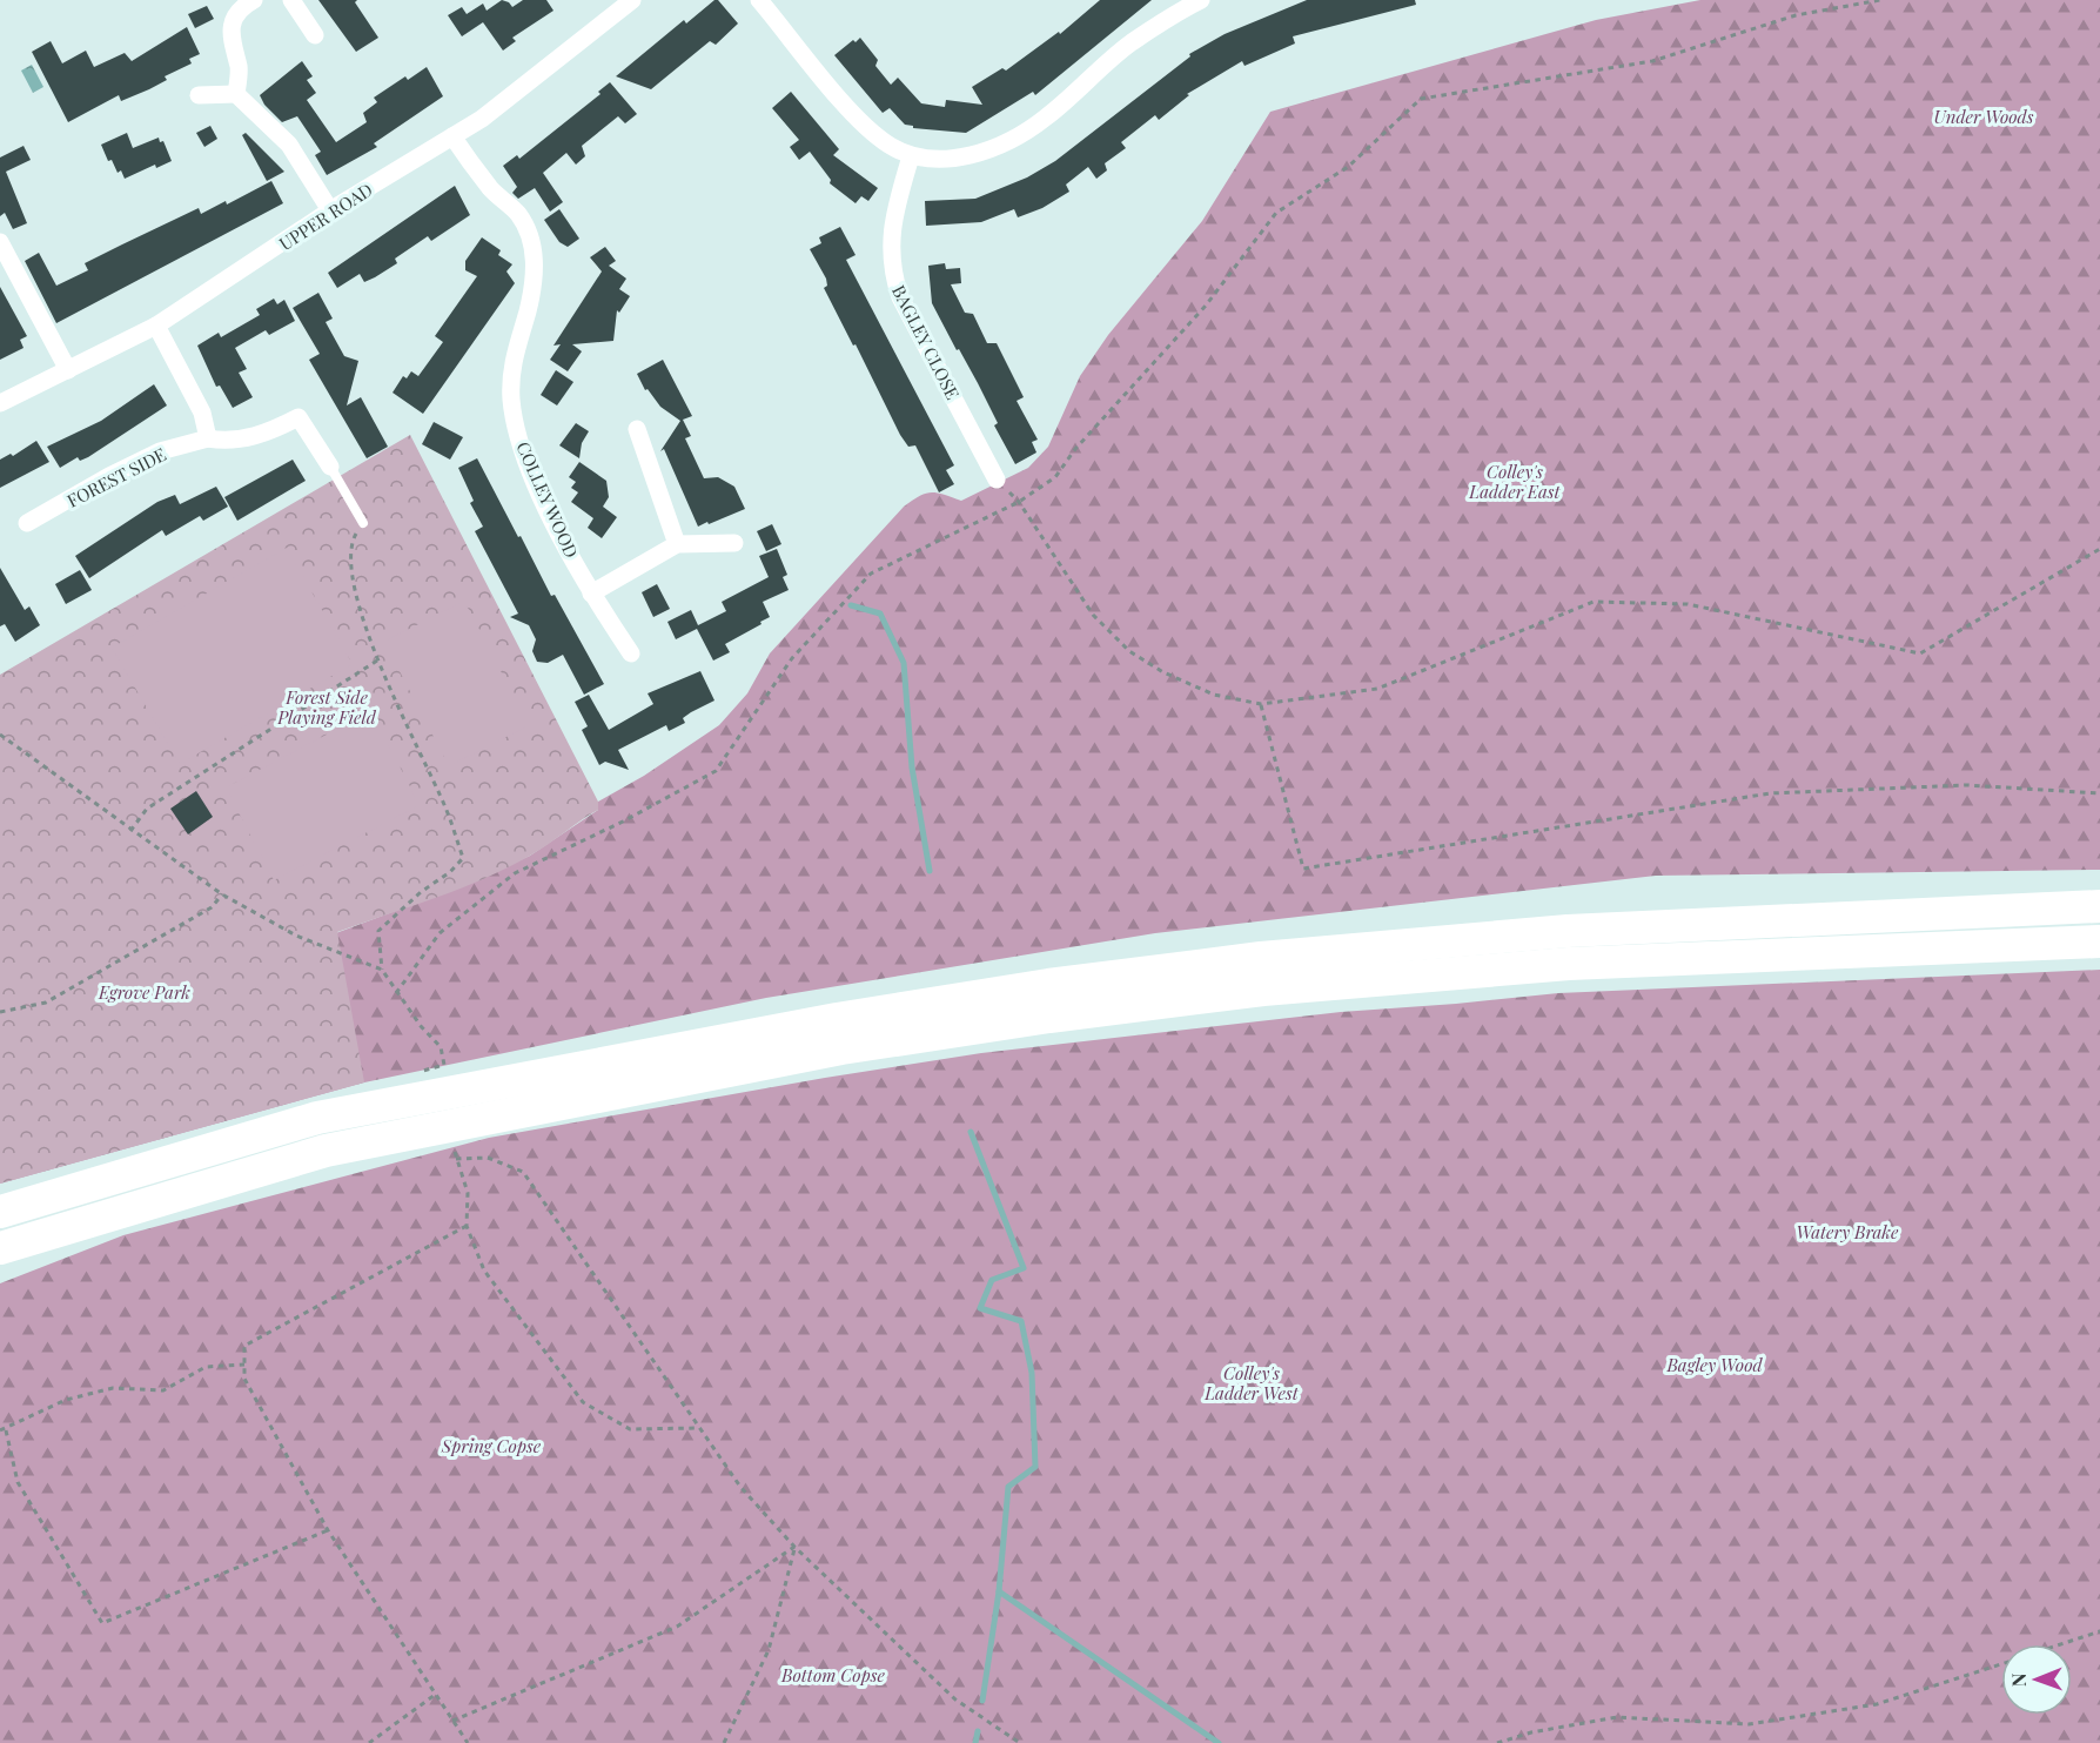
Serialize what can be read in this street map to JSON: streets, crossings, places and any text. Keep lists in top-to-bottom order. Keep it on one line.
{"streets":{"street":["UPPER ROAD","BAGLEY CLOSE","FOREST SIDE","COLLEY WOOD"]},"crossings":[["UPPER ROAD","COLLEY WOOD"]],"parks":["Under Woods","Colley's Ladder East","Forest Side Playing Field","Egrove Park","Watery Brake","Bagley Wood","Colley's Ladder West","Spring Copse","Bottom Copse"],"north":"left"}
